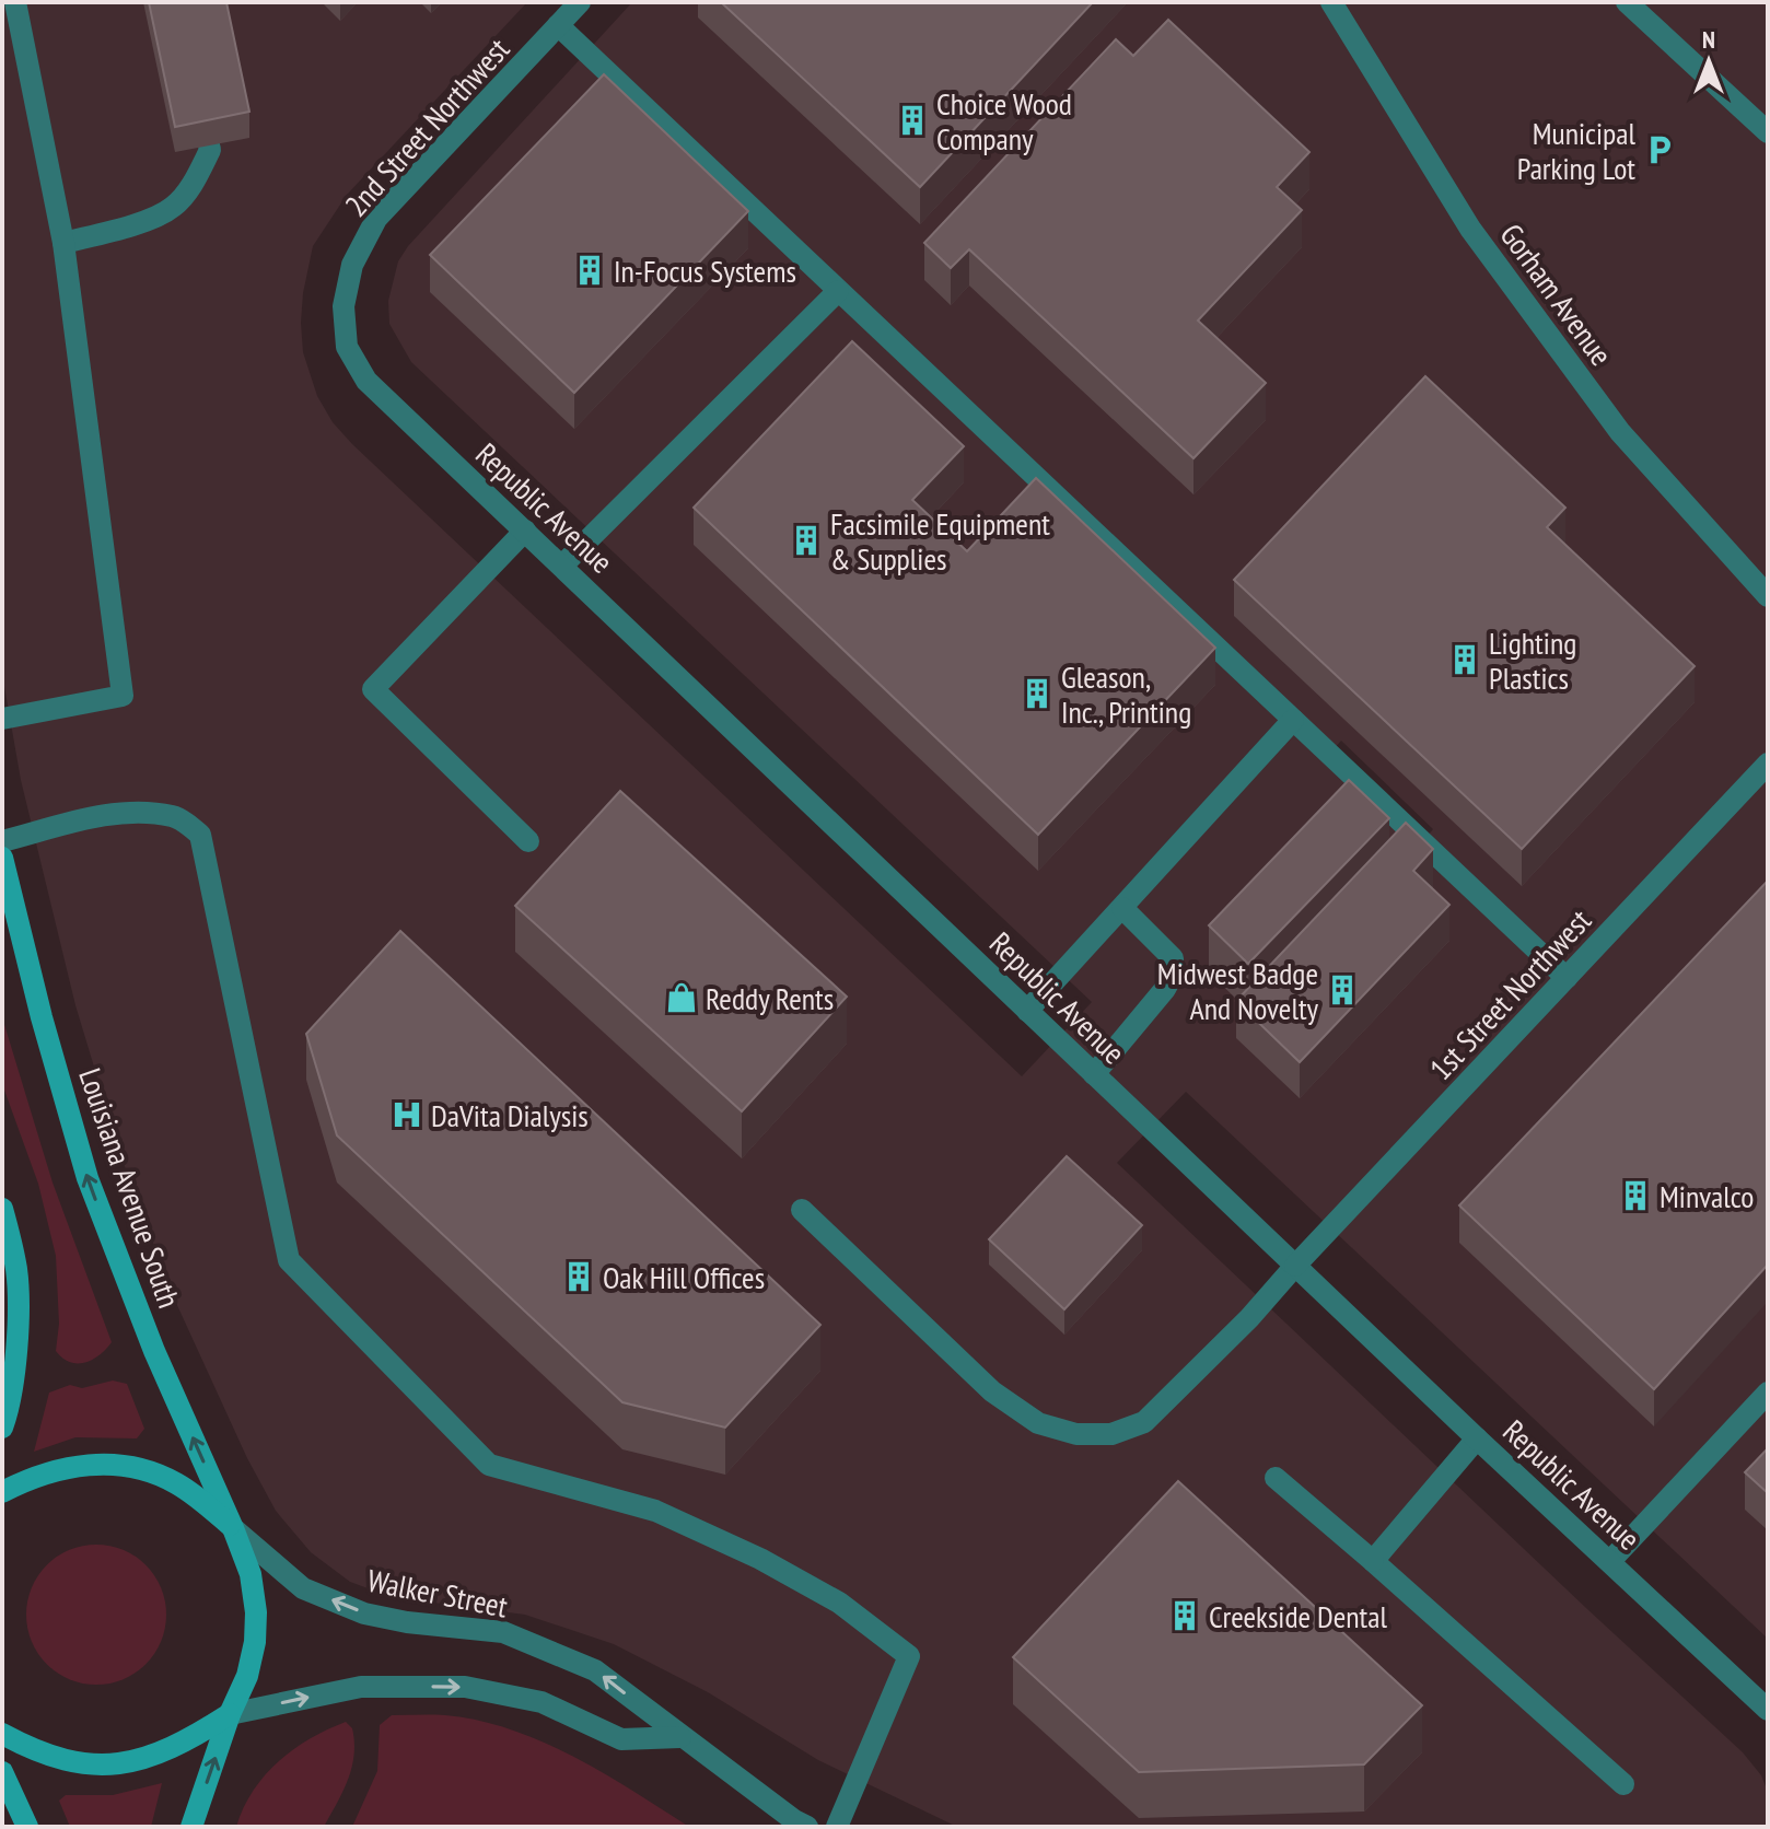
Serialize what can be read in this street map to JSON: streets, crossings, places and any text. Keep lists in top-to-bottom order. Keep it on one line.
{"streets":{"main road":["Louisiana Avenue South"],"street":["2nd Street Northwest","Gorham Avenue","Republic Avenue","1st Street Northwest","Walker Street"]},"crossings":[["2nd Street Northwest","Republic Avenue"],["Republic Avenue","1st Street Northwest"],["Louisiana Avenue South","Walker Street"]],"places":{"building":["Choice Wood Company","In-Focus Systems","Facsimile Equipment & Supplies","Lighting Plastics","Gleason, Inc., Printing","Midwest Badge And Novelty","Minvalco","Oak Hill Offices","Creekside Dental"],"parking":["Municipal Parking Lot"],"shop":["Reddy Rents"],"hospital":["DaVita Dialysis"]},"north":"top"}
